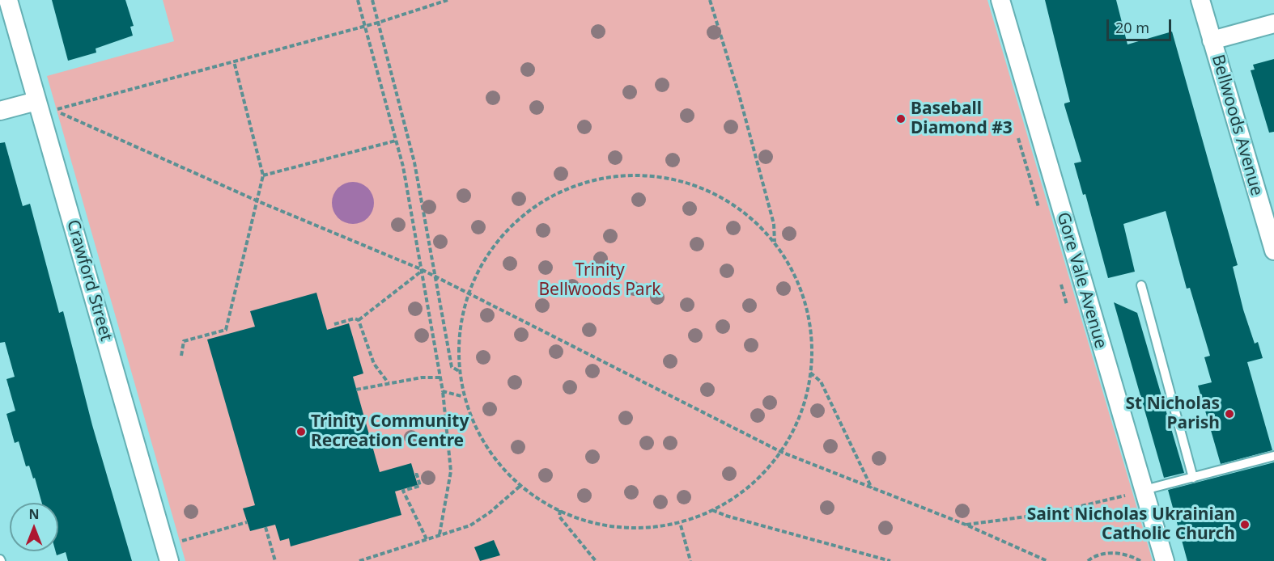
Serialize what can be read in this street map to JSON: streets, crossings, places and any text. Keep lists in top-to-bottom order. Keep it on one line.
{"streets":{"street":["Bellwoods Avenue","Crawford Street","Gore Vale Avenue"]},"parks":["Trinity Bellwoods Park"],"places":["Baseball Diamond #3","St Nicholas Parish","Trinity Community Recreation Centre","Saint Nicholas Ukrainian Catholic Church"],"scale_bar":"20 m","north":"top"}
